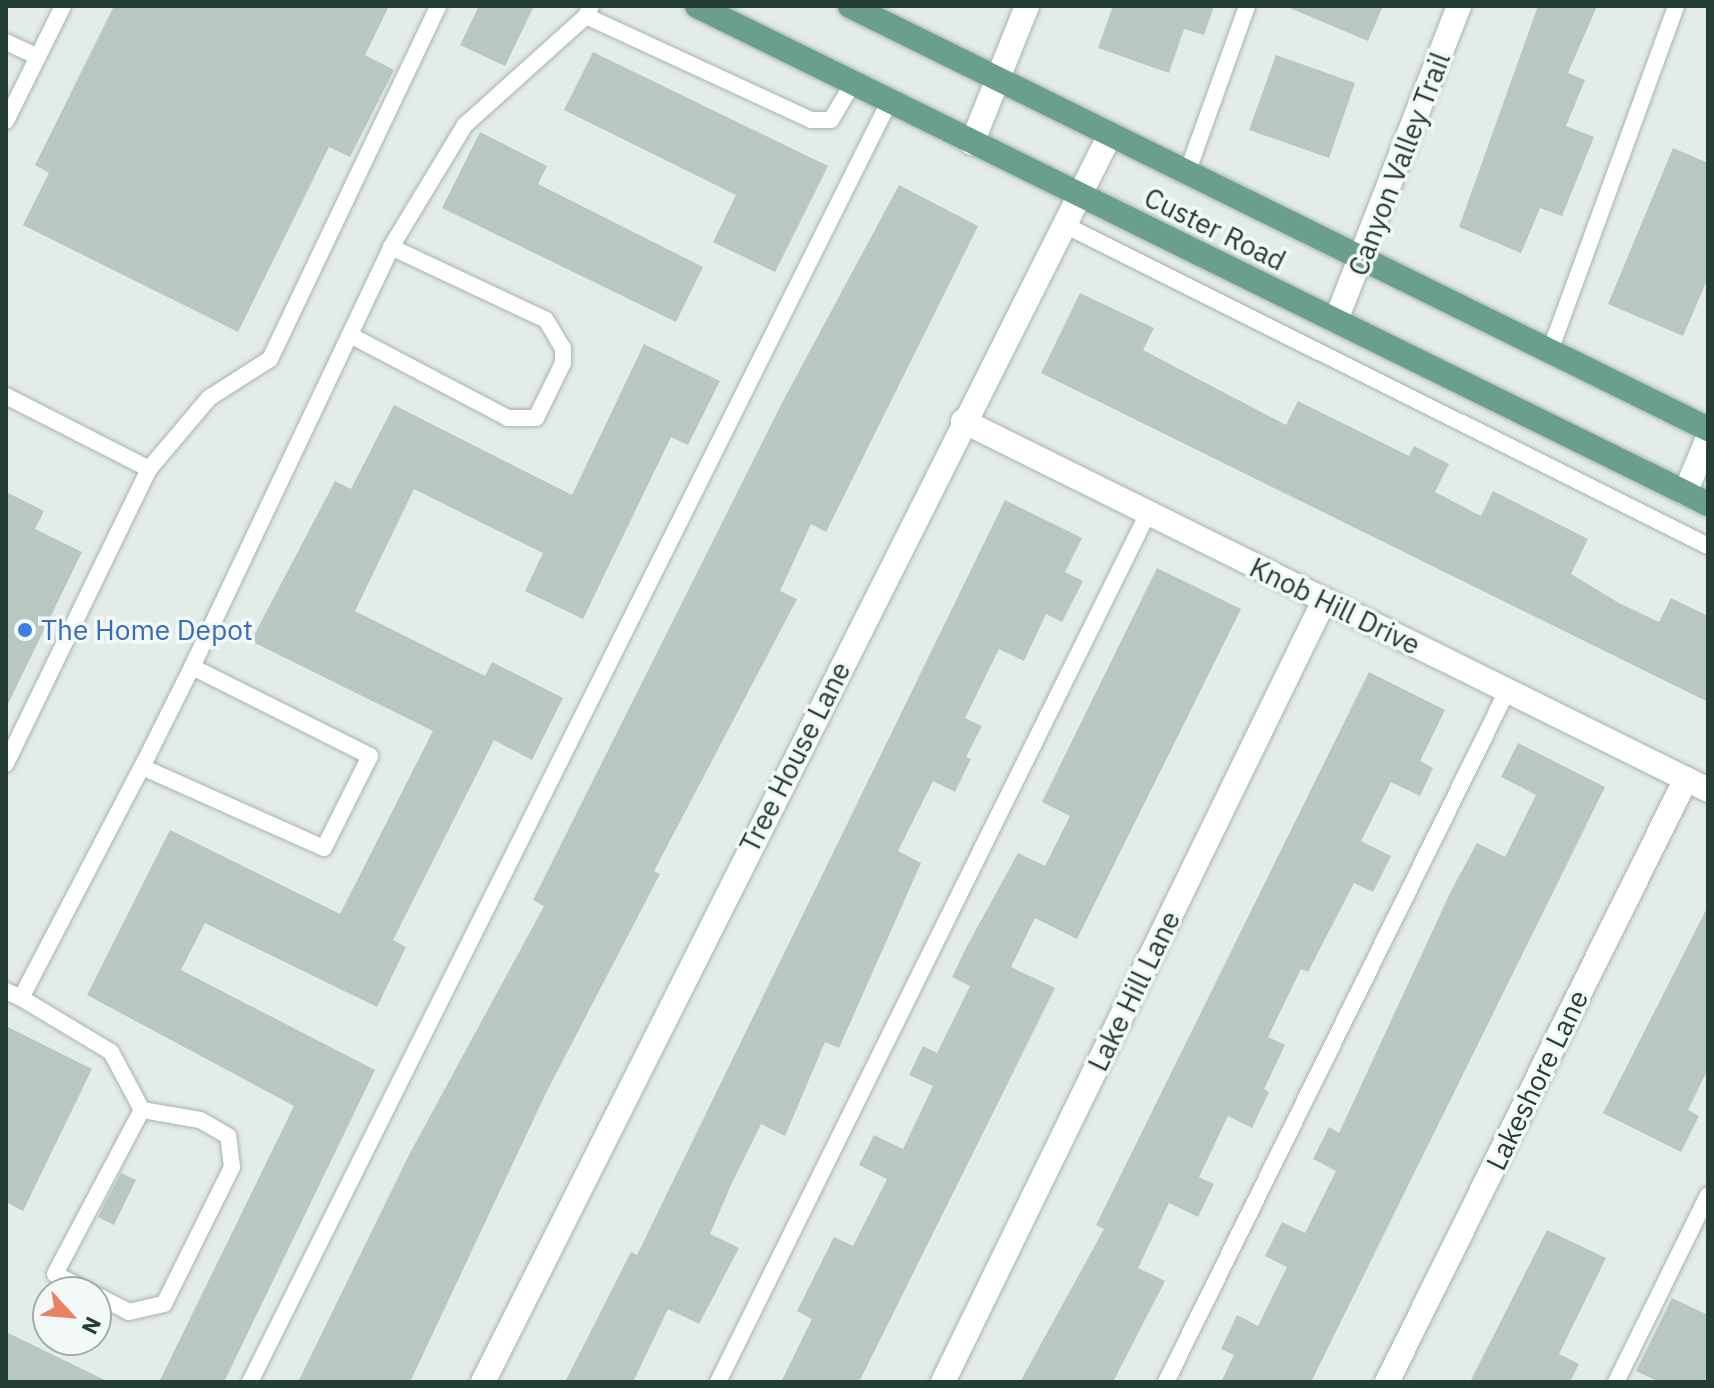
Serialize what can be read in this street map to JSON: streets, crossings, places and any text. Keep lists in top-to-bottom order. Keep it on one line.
{"streets":{"main road":["Custer Road"],"street":["Canyon Valley Trail","Knob Hill Drive","Tree House Lane","Lake Hill Lane","Lakeshore Lane"]},"crossings":[["Canyon Valley Trail","Custer Road"],["Custer Road","Tree House Lane"],["Knob Hill Drive","Tree House Lane"],["Knob Hill Drive","Lake Hill Lane"],["Knob Hill Drive","Lakeshore Lane"]],"places":["The Home Depot"],"north":"bottom right"}
